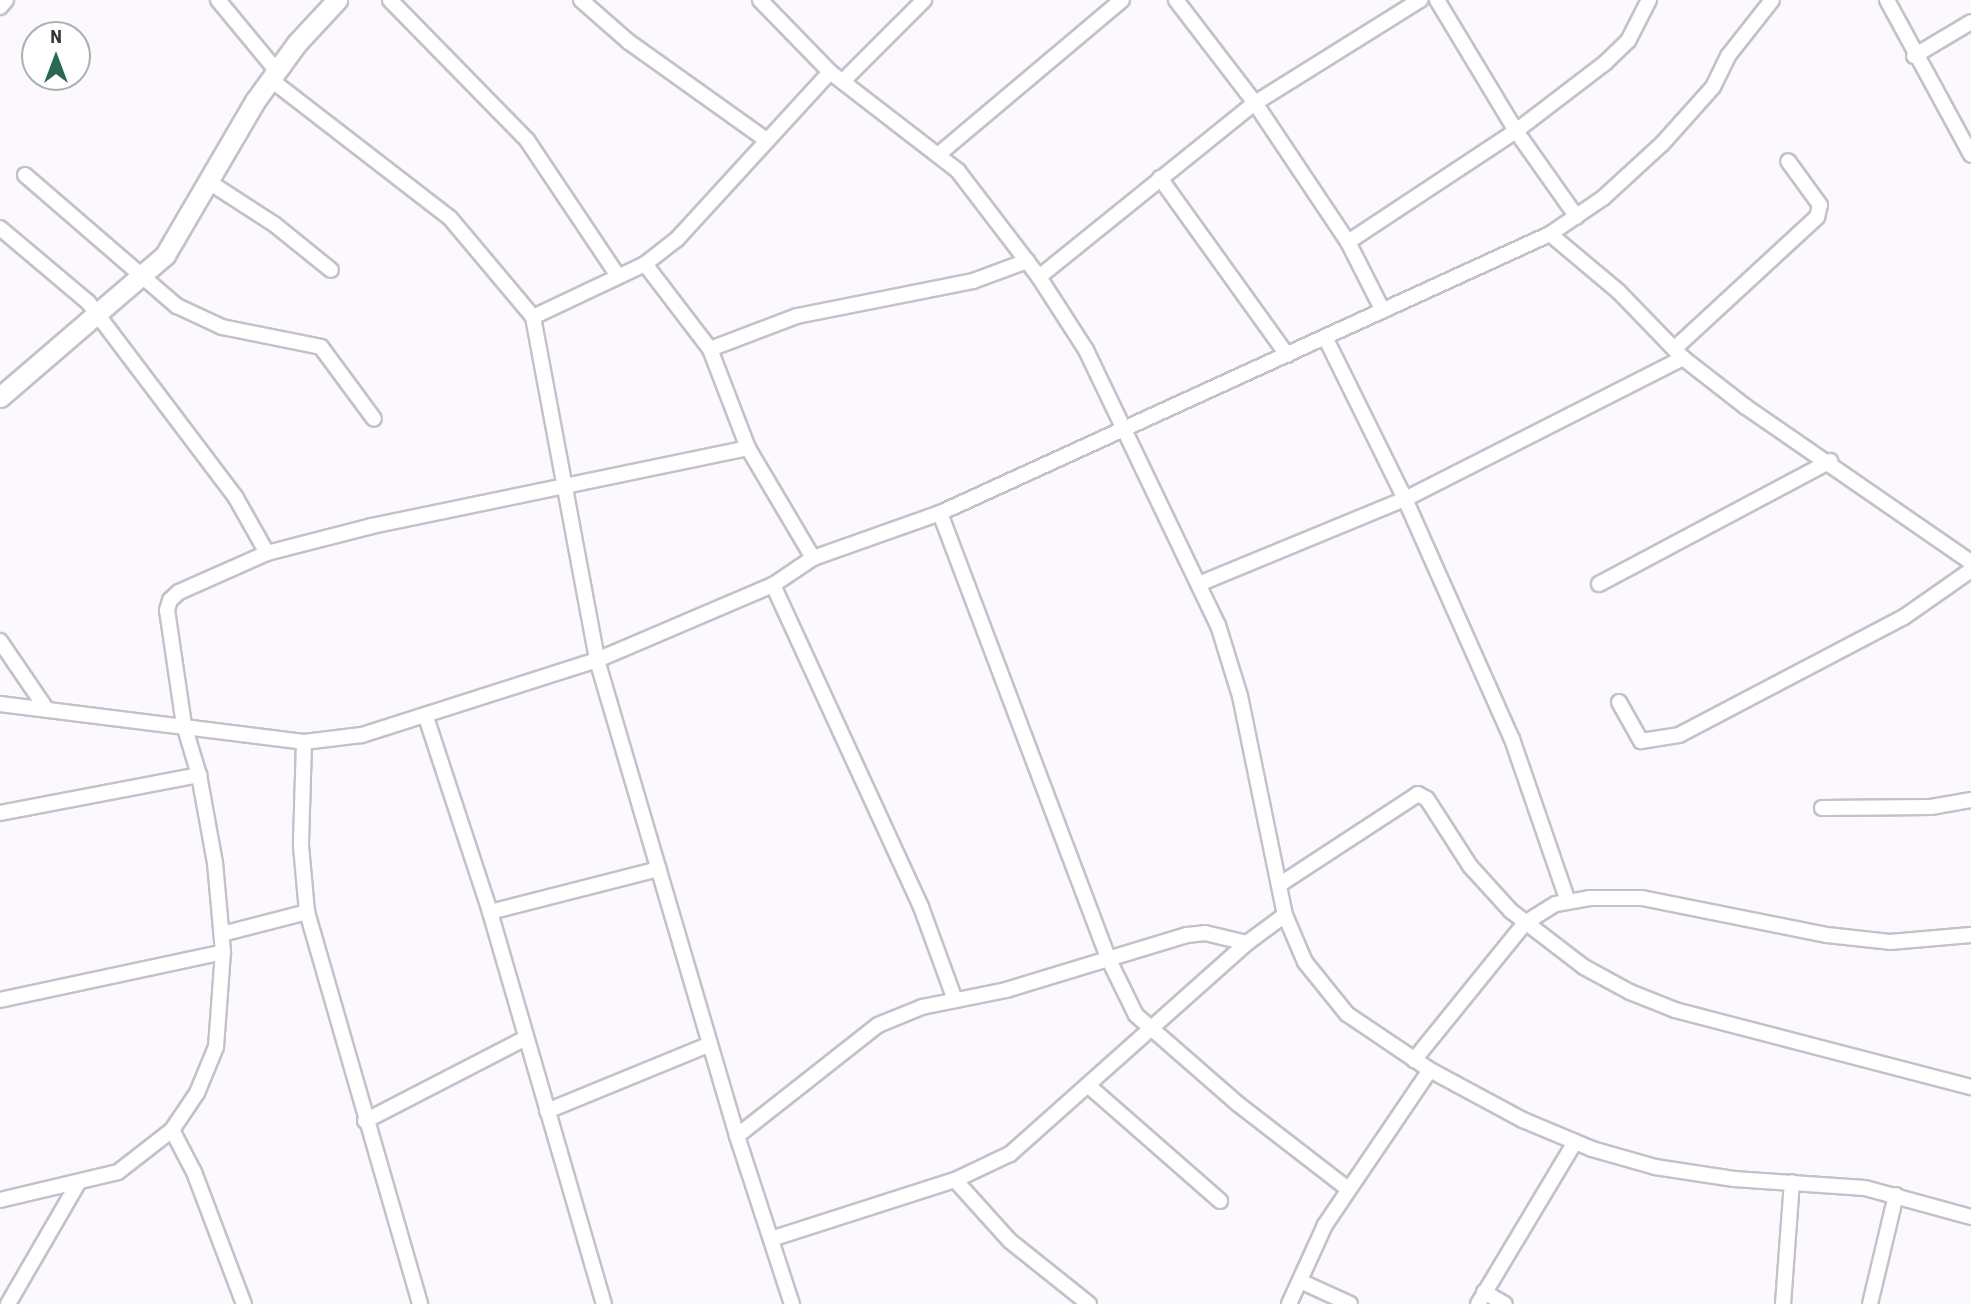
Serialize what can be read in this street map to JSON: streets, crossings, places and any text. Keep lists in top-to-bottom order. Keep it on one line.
{"north":"top"}
